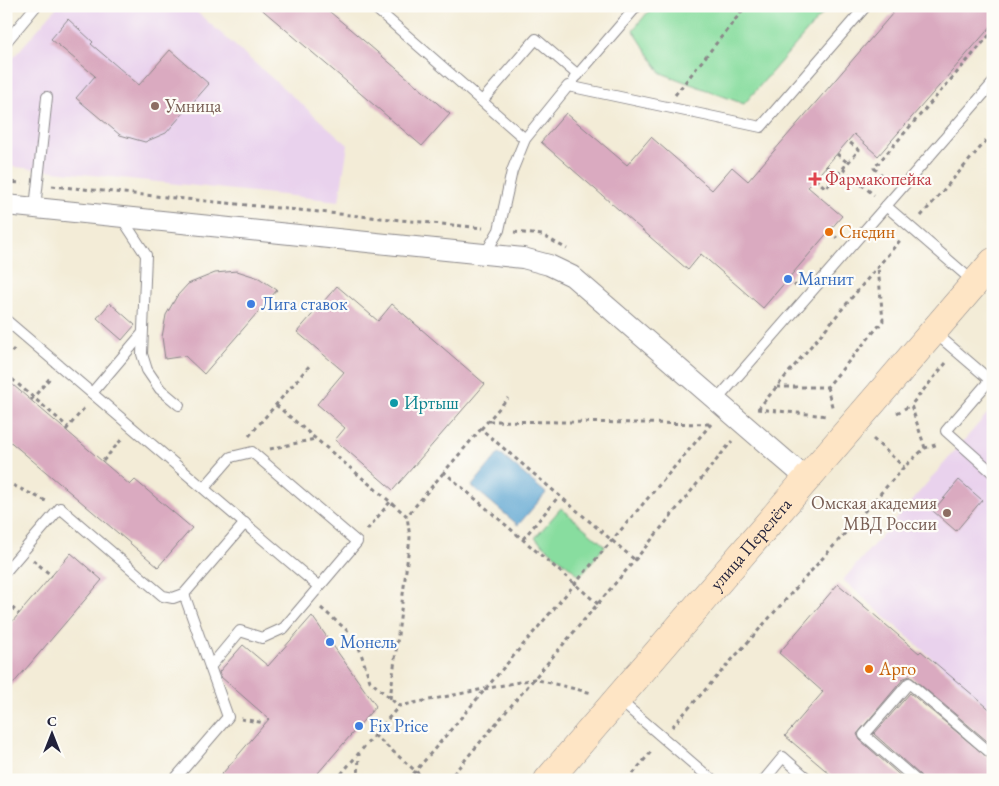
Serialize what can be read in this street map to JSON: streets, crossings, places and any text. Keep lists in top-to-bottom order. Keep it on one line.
{"streets":{"main road":["улица Перелёта"]},"places":{"other":["Умница","Снедин","Магнит","Лига ставок","Иртыш","Омская академия МВД России","Монель","Арго","Fix Price"],"health":["Фармакопейка"]},"north":"top"}
